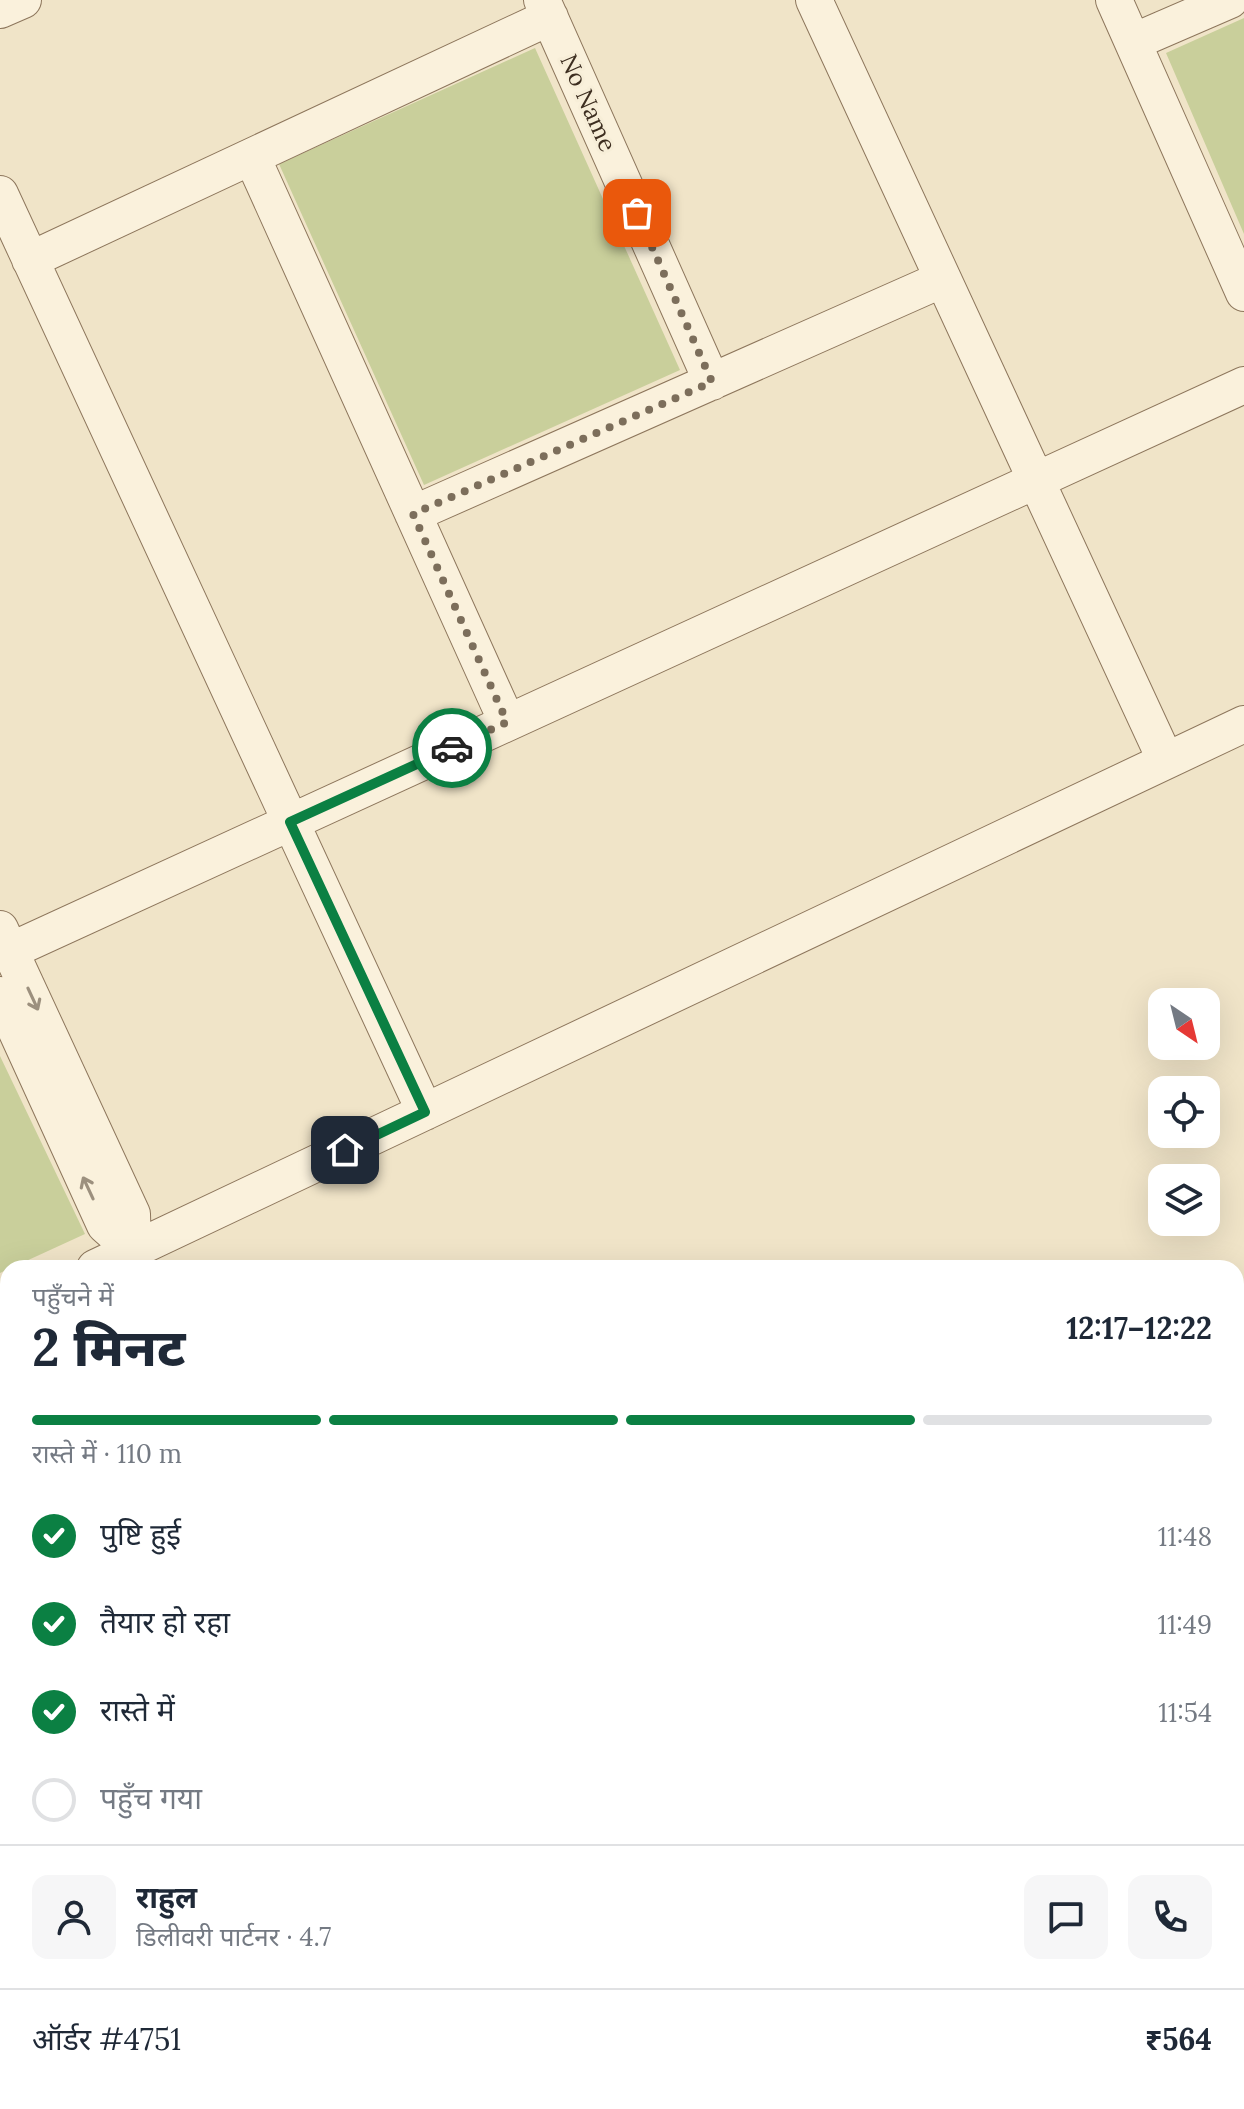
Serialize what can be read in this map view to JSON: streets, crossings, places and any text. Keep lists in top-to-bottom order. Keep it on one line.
{"streets":{"street":["No Name"]},"north":"bottom right","page":{"heading":["2 मिनट","पहुँचने में","12:17–12:22"],"panel":["राहुल","डिलीवरी पार्टनर · 4.7","ऑर्डर #4751","₹564"],"bar":"रास्ते में · 110 m","list":[["पुष्टि हुई","11:48"],["तैयार हो रहा","11:49"],["रास्ते में","11:54"],"पहुँच गया"]}}
